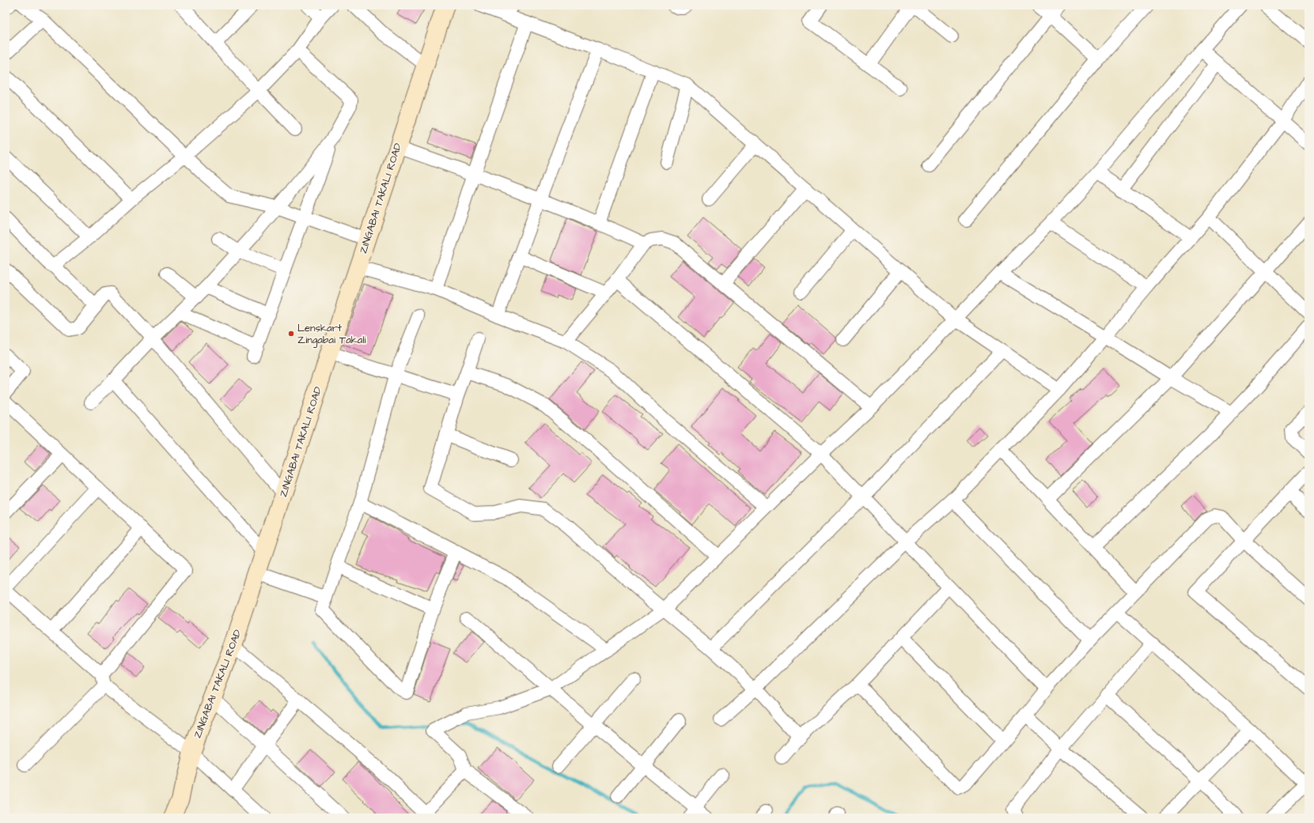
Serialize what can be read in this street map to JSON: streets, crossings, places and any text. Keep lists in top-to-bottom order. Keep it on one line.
{"streets":{"street":["ZINGABAI TAKALI ROAD"]},"places":["Lenskart Zingabai Takali"]}
